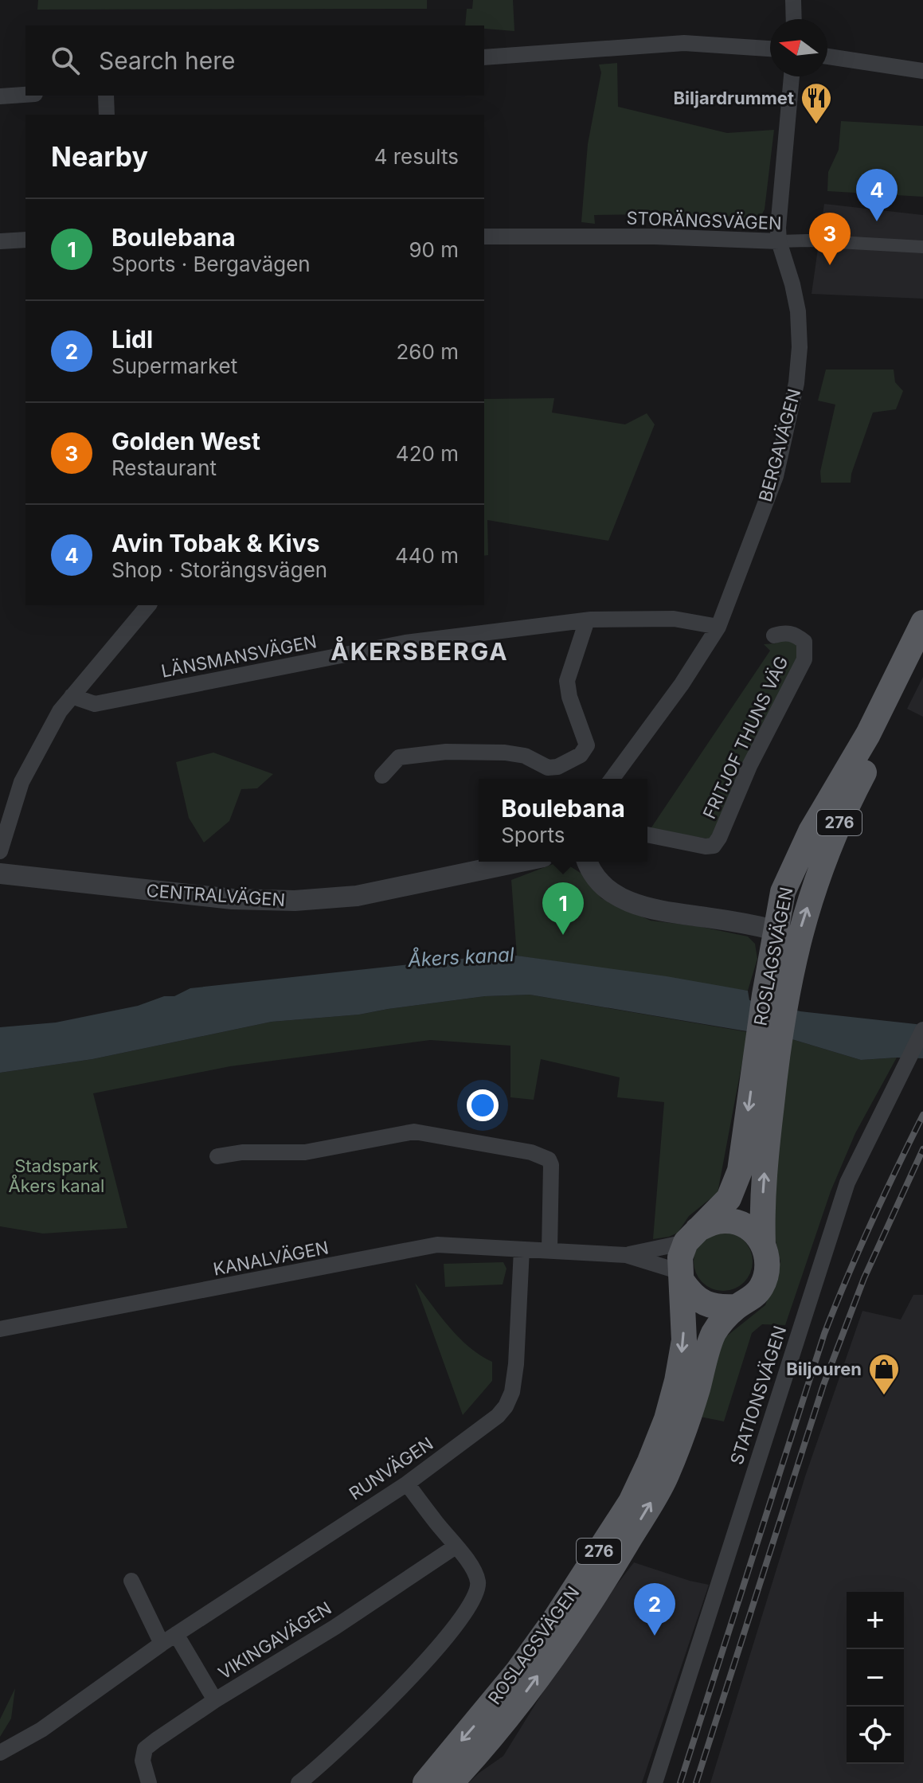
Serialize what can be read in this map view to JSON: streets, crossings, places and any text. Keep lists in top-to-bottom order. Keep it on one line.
{"streets":{"main road":["276","ROSLAGSVÄGEN"],"street":["STORÄNGSVÄGEN","BERGAVÄGEN","LÄNSMANSVÄGEN","FRITJOF THUNS VÄG","CENTRALVÄGEN","KANALVÄGEN","STATIONSVÄGEN","RUNVÄGEN","VIKINGAVÄGEN"]},"crossings":[["STORÄNGSVÄGEN","BERGAVÄGEN"],["BERGAVÄGEN","LÄNSMANSVÄGEN"],["ROSLAGSVÄGEN","KANALVÄGEN"],["KANALVÄGEN","RUNVÄGEN"]],"districts":["ÅKERSBERGA"],"water":["Åkers kanal"],"parks":["Stadspark Åkers kanal"],"places":{"restaurant":["Biljardrummet"],"shop":["Biljouren"]},"north":"left","page":{"search":"Search here","heading":["Nearby","4 results"],"pins":["4","3","1","2"],"list":[{"mark":"1","name":"Boulebana","note":"Sports · Bergavägen","value":"90 m"},{"mark":"2","name":"Lidl","note":"Supermarket","value":"260 m"},{"mark":"3","name":"Golden West","note":"Restaurant","value":"420 m"},{"mark":"4","name":"Avin Tobak & Kivs","note":"Shop · Storängsvägen","value":"440 m"}],"popup":["Boulebana","Sports"],"map_buttons":["+","−"]}}
